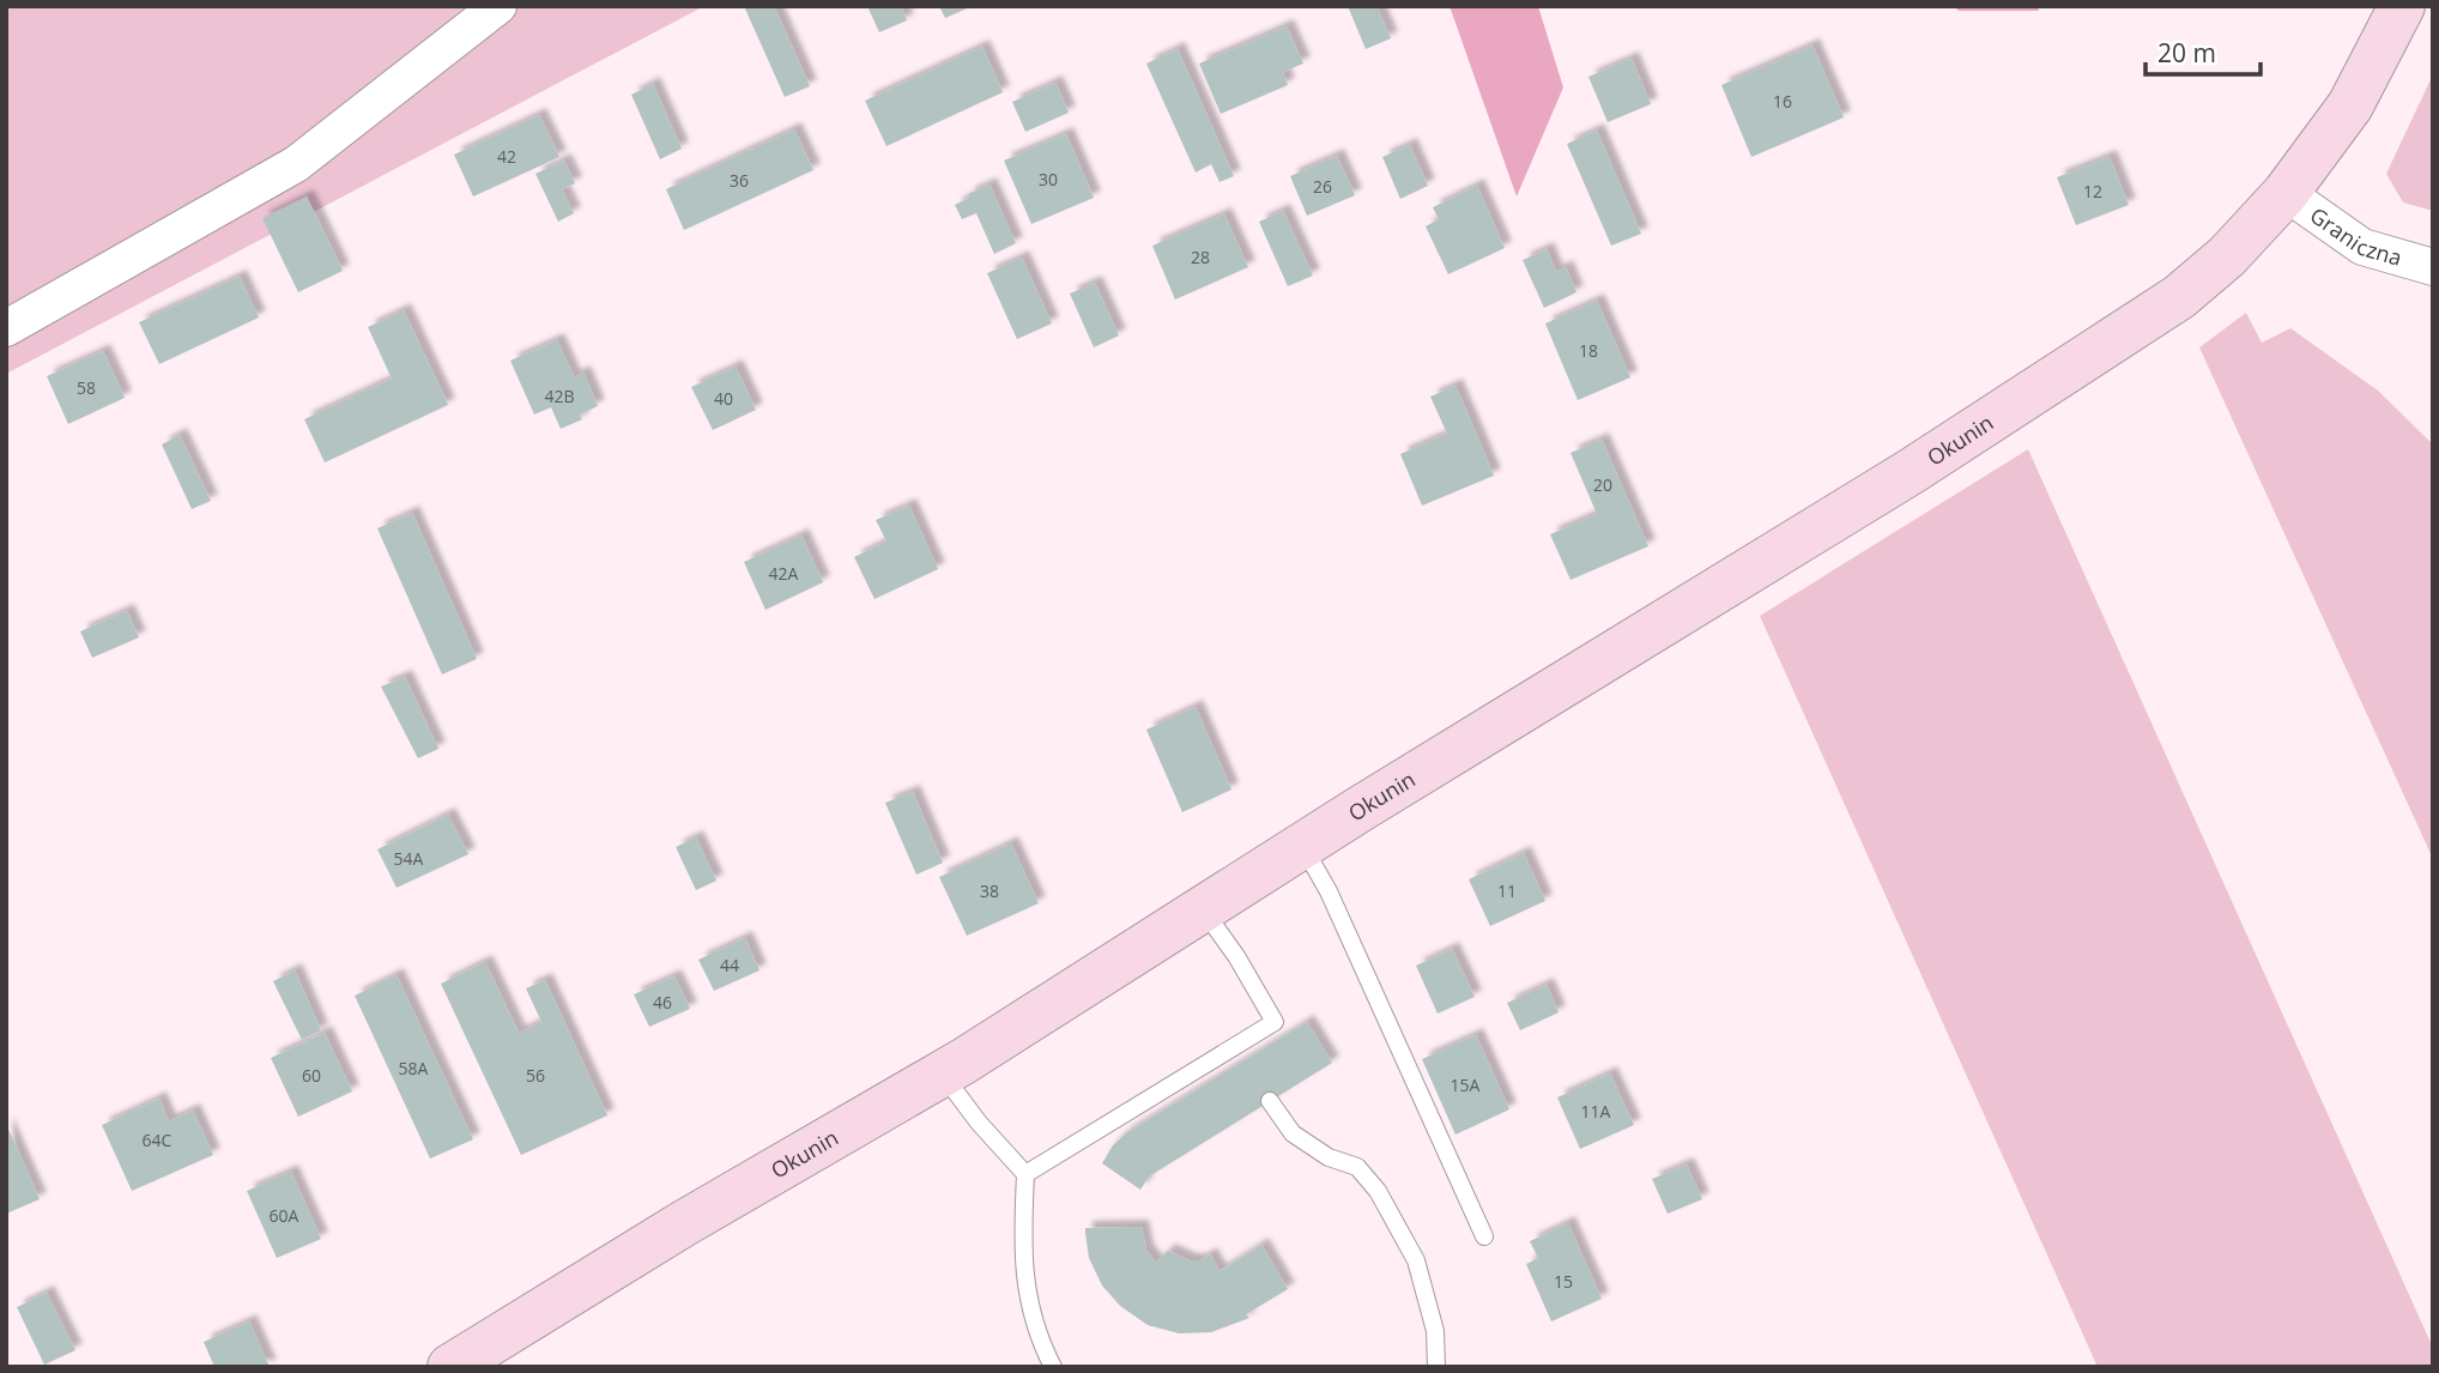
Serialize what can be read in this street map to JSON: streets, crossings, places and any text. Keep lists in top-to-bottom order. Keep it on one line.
{"streets":{"main road":["Okunin"],"street":["Graniczna"]},"crossings":[["Graniczna","Okunin"]],"house_numbers":["16","42","30","36","26","12","28","18","58","42B","40","20","42A","54A","38","11","44","46","58A","60","56","15A","11A","64C","60A","15"],"scale_bar":"20 m"}
